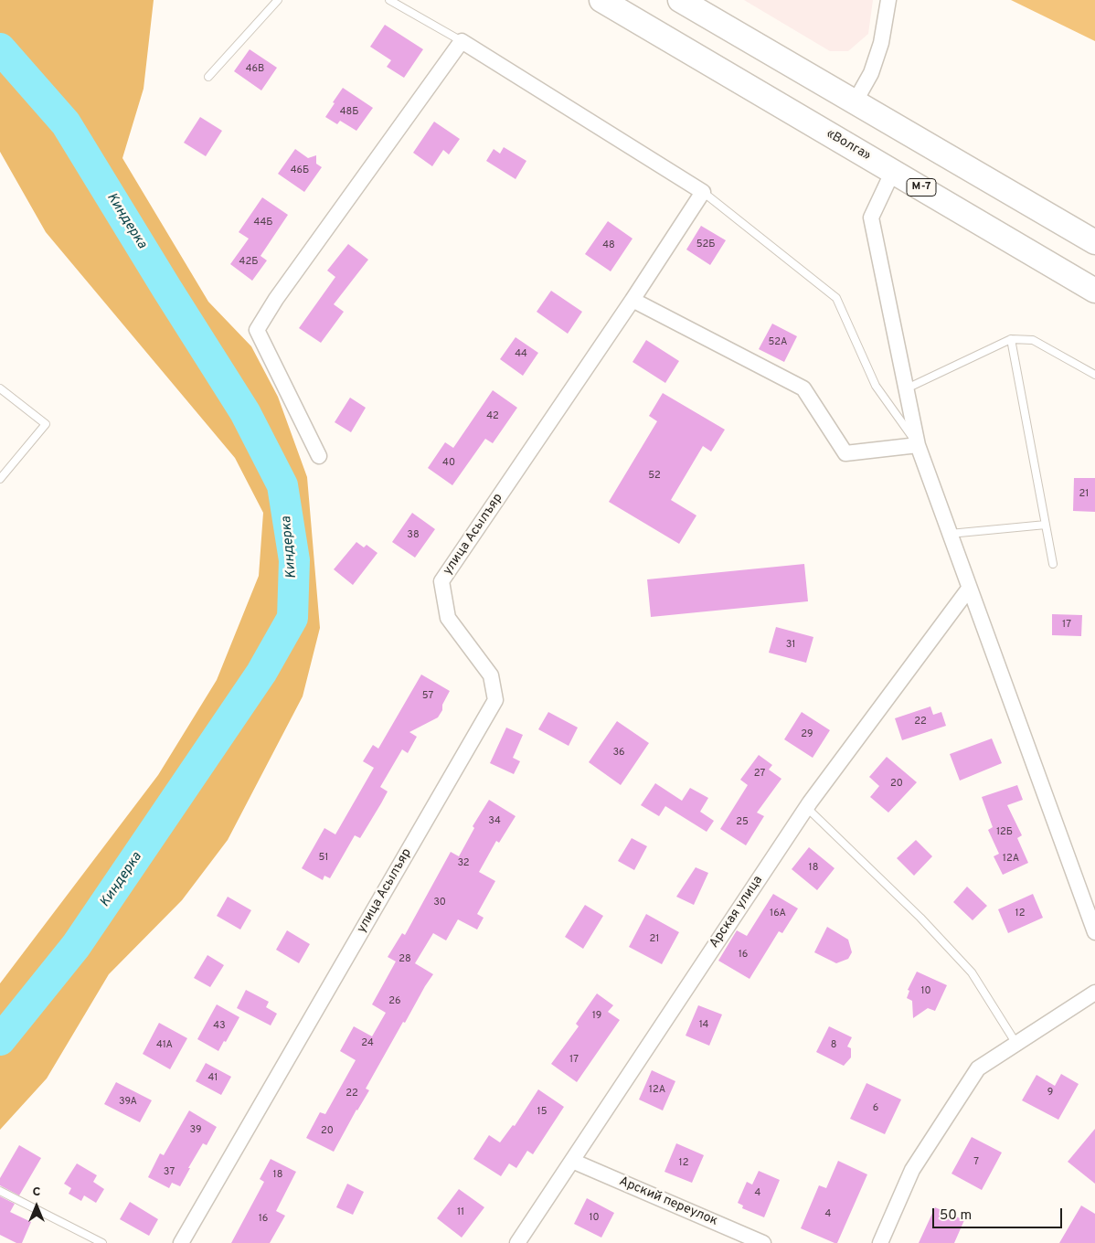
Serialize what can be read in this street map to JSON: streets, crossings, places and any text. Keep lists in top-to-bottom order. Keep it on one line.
{"streets":{"highway":["«Волга»","М-7"],"street":["улица Асылъяр","Арская улица","Арский переулок"]},"crossings":[["Арская улица","Арский переулок"]],"water":["Киндерка"],"house_numbers":["46В","48Б","46Б","44Б","52Б","48","42Б","52А","44","42","40","52","21","38","17","31","57","22","29","36","27","20","34","25","12Б","51","12А","32","18","30","16А","12","21","16","28","10","26","19","14","43","24","41А","8","17","41","12А","9","22","39А","6","15","39","20","7","12","37","18","4","11","4","10","16"],"scale_bar":"50 m","north":"top"}
